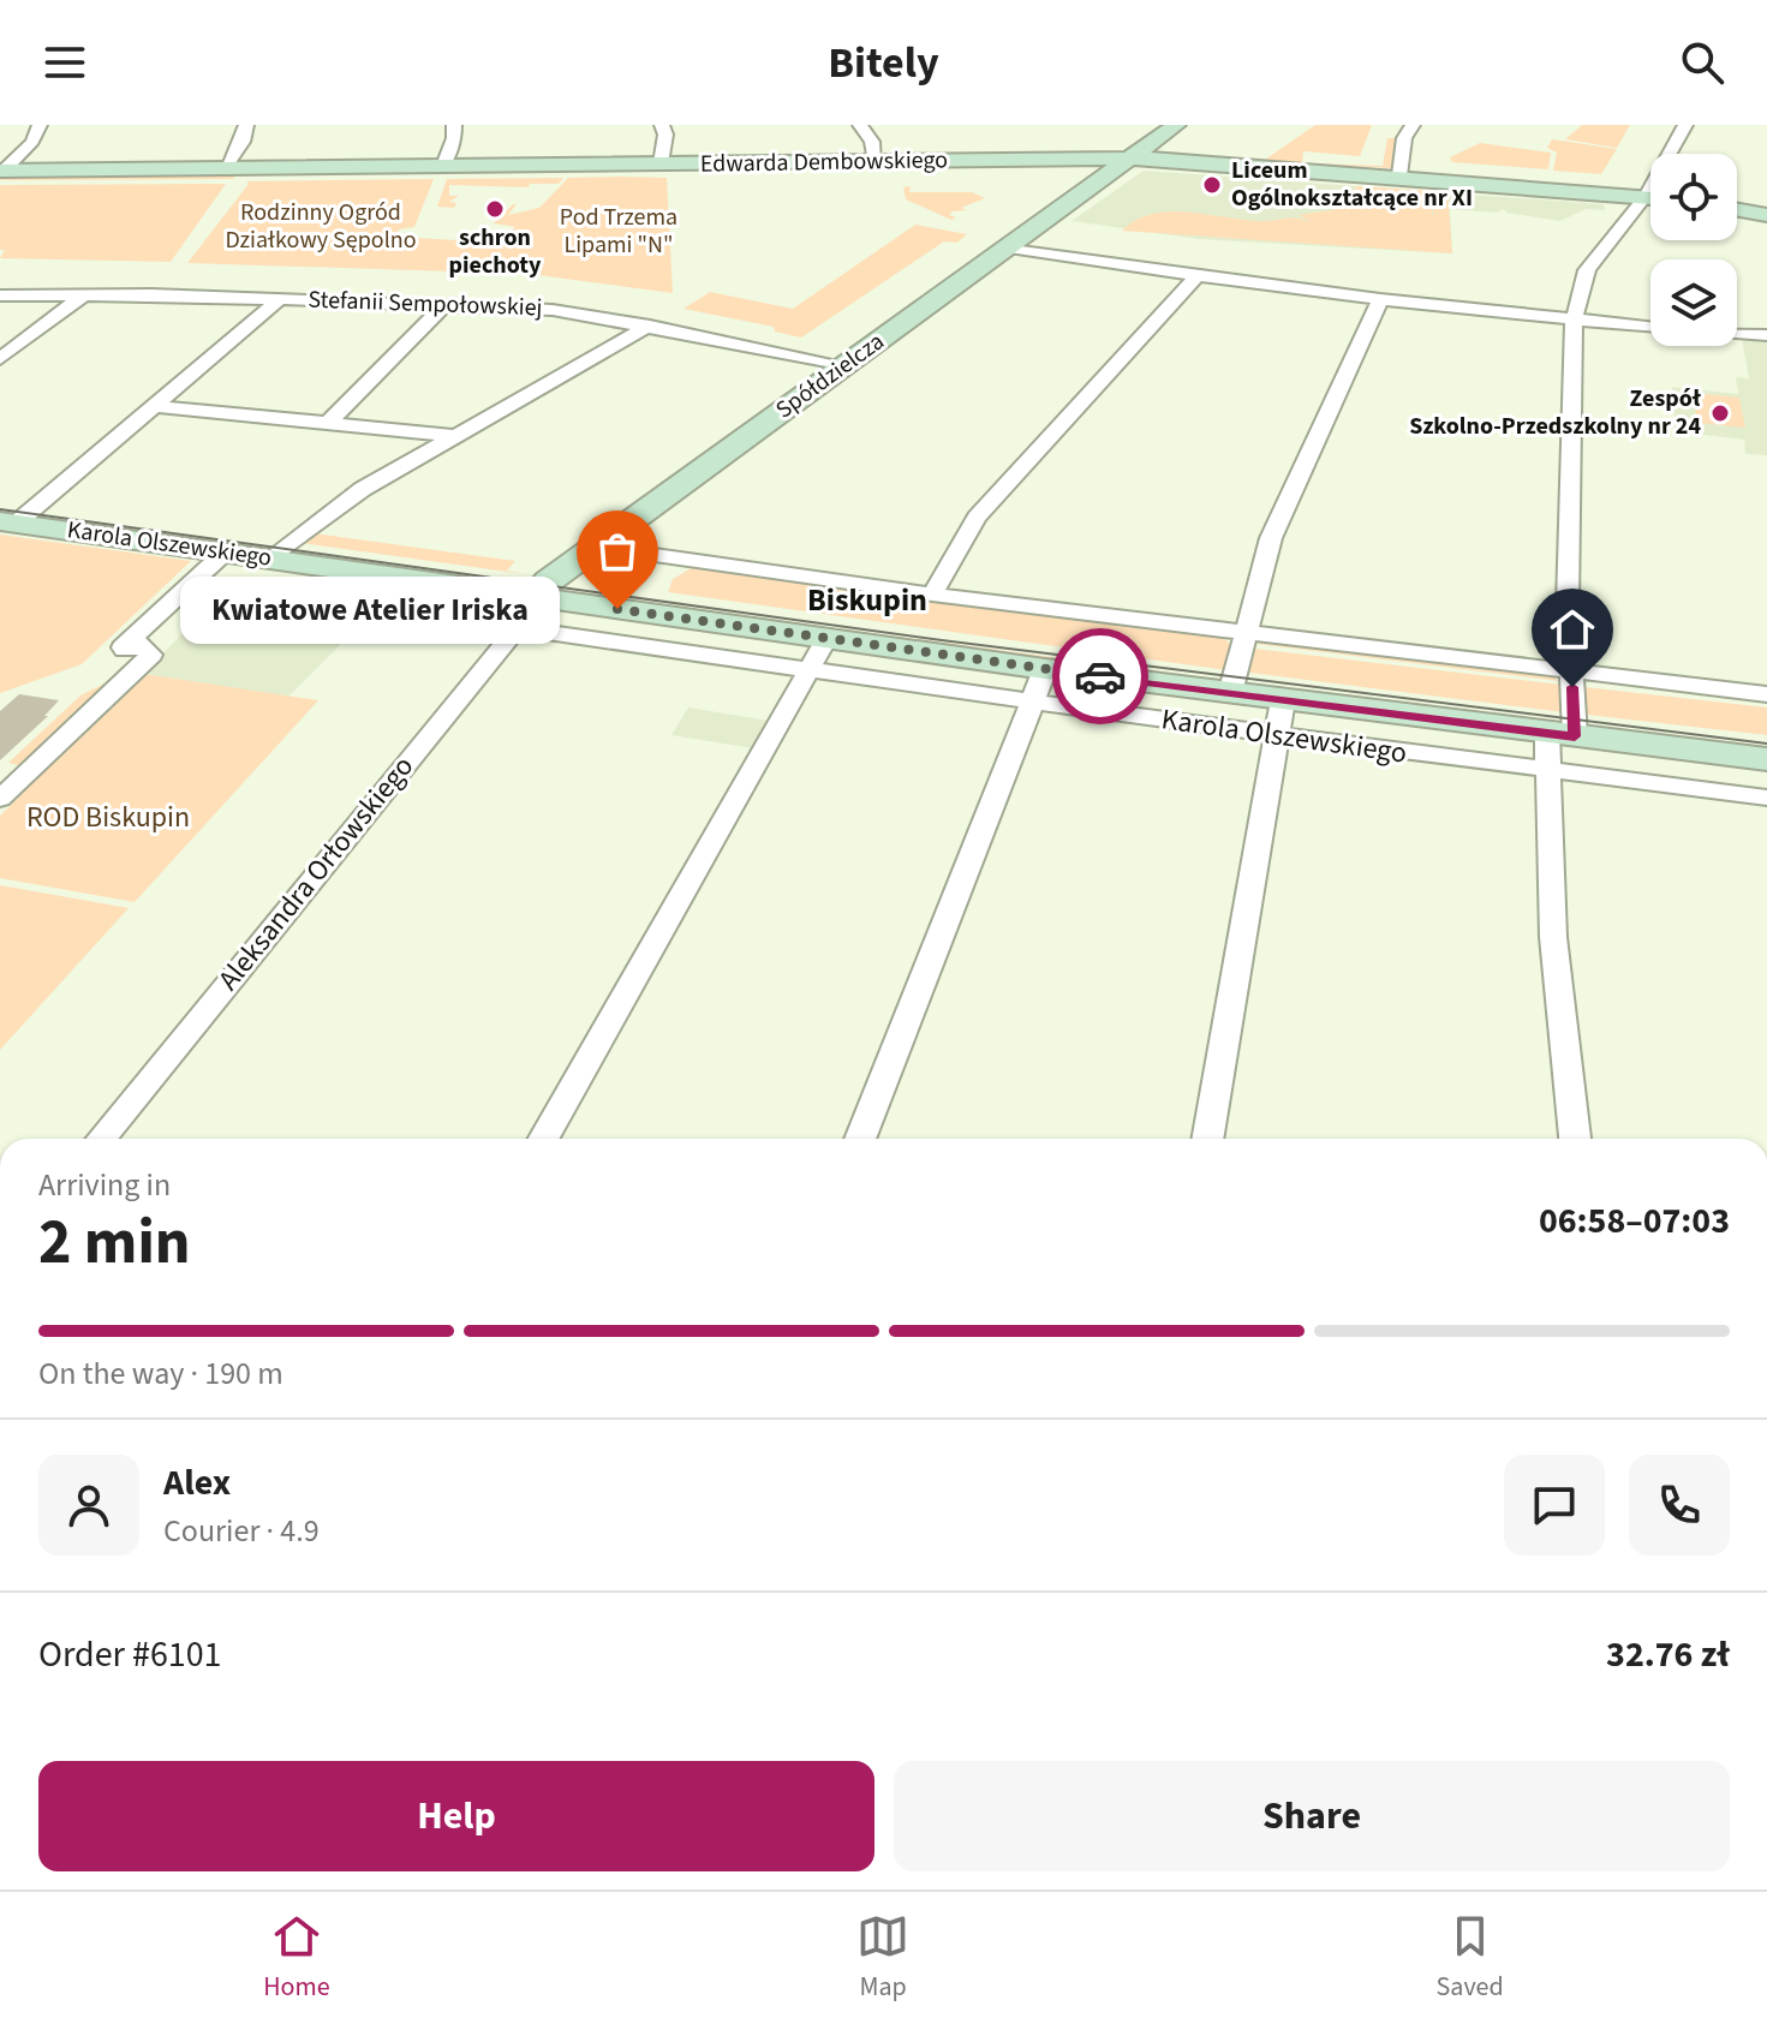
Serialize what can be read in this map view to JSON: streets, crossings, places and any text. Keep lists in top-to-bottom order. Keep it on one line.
{"streets":{"street":["Edwarda Dembowskiego","Stefanii Sempołowskiej","Spółdzielcza","Karola Olszewskiego","Aleksandra Orłowskiego"]},"crossings":[["Edwarda Dembowskiego","Spółdzielcza"],["Stefanii Sempołowskiej","Spółdzielcza"],["Spółdzielcza","Karola Olszewskiego"],["Spółdzielcza","Aleksandra Orłowskiego"],["Karola Olszewskiego","Aleksandra Orłowskiego"]],"districts":["Biskupin"],"parks":["Rodzinny Ogród Działkowy Sępolno","Pod Trzema Lipami \"N\"","ROD Biskupin"],"places":["Liceum Ogólnokształcące nr XI","schron piechoty","Zespół Szkolno-Przedszkolny nr 24","Kwiatowe Atelier Iriska"],"page":{"header":"Bitely","bubble":"Kwiatowe Atelier Iriska","heading":["2 min","Arriving in","06:58–07:03"],"panel":["Alex","Courier · 4.9","Order #6101","32.76 zł"],"bar":"On the way · 190 m","buttons":["Help","Share"],"tabs":["Home","Map","Saved"]}}
